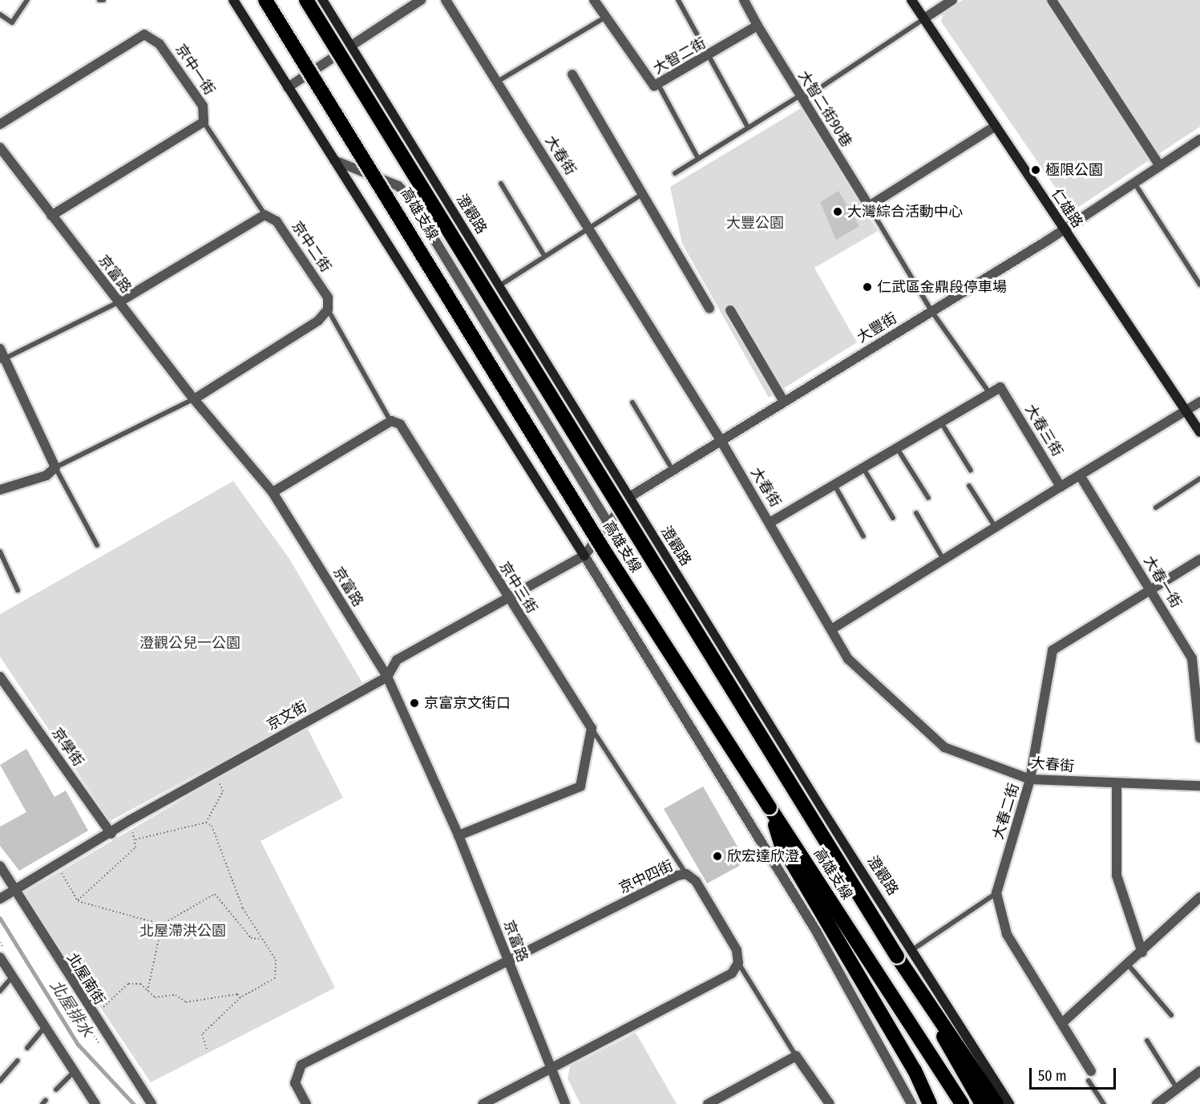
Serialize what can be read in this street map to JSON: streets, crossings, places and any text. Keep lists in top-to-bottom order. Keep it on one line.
{"streets":{"highway":["高雄支線"],"street":["大智二街","京中一街","大智二街90巷","大春街","仁雄路","澄觀路","京中二街","京富路","大豐街","大春三街","大春一街","京中三街","京文街","京學街","大春二街","京中四街","北屋南街"]},"crossings":[["大智二街","大智二街90巷"],["大春街","大豐街"],["大春街","大春二街"],["仁雄路","大豐街"],["澄觀路","大豐街"],["京富路","京文街"],["京富路","京中四街"],["大豐街","京文街"],["大春一街","大春二街"],["京中三街","京文街"],["京文街","京學街"],["京文街","北屋南街"]],"water":["北屋排水"],"parks":["大豐公園","澄觀公兒一公園","北屋滯洪公園"],"places":["極限公園","大灣綜合活動中心","仁武區金鼎段停車場","京富京文街口","欣宏達欣澄"],"scale_bar":"50 m"}
